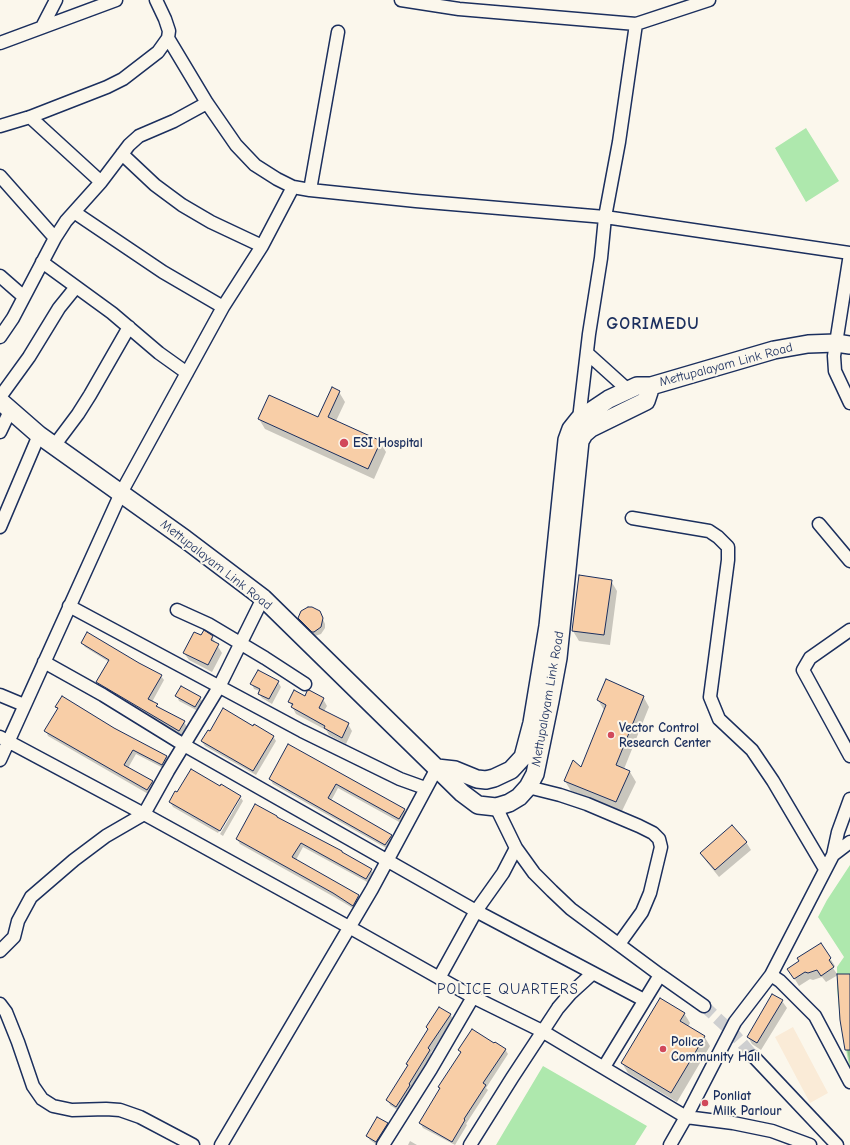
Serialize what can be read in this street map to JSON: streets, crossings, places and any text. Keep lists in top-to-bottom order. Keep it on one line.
{"streets":{"street":["Mettupalayam Link Road"]},"districts":["GORIMEDU","POLICE QUARTERS"],"places":["ESI Hospital","Vector Control Research Center","Police Community Hall","Ponliat Milk Parlour"]}
